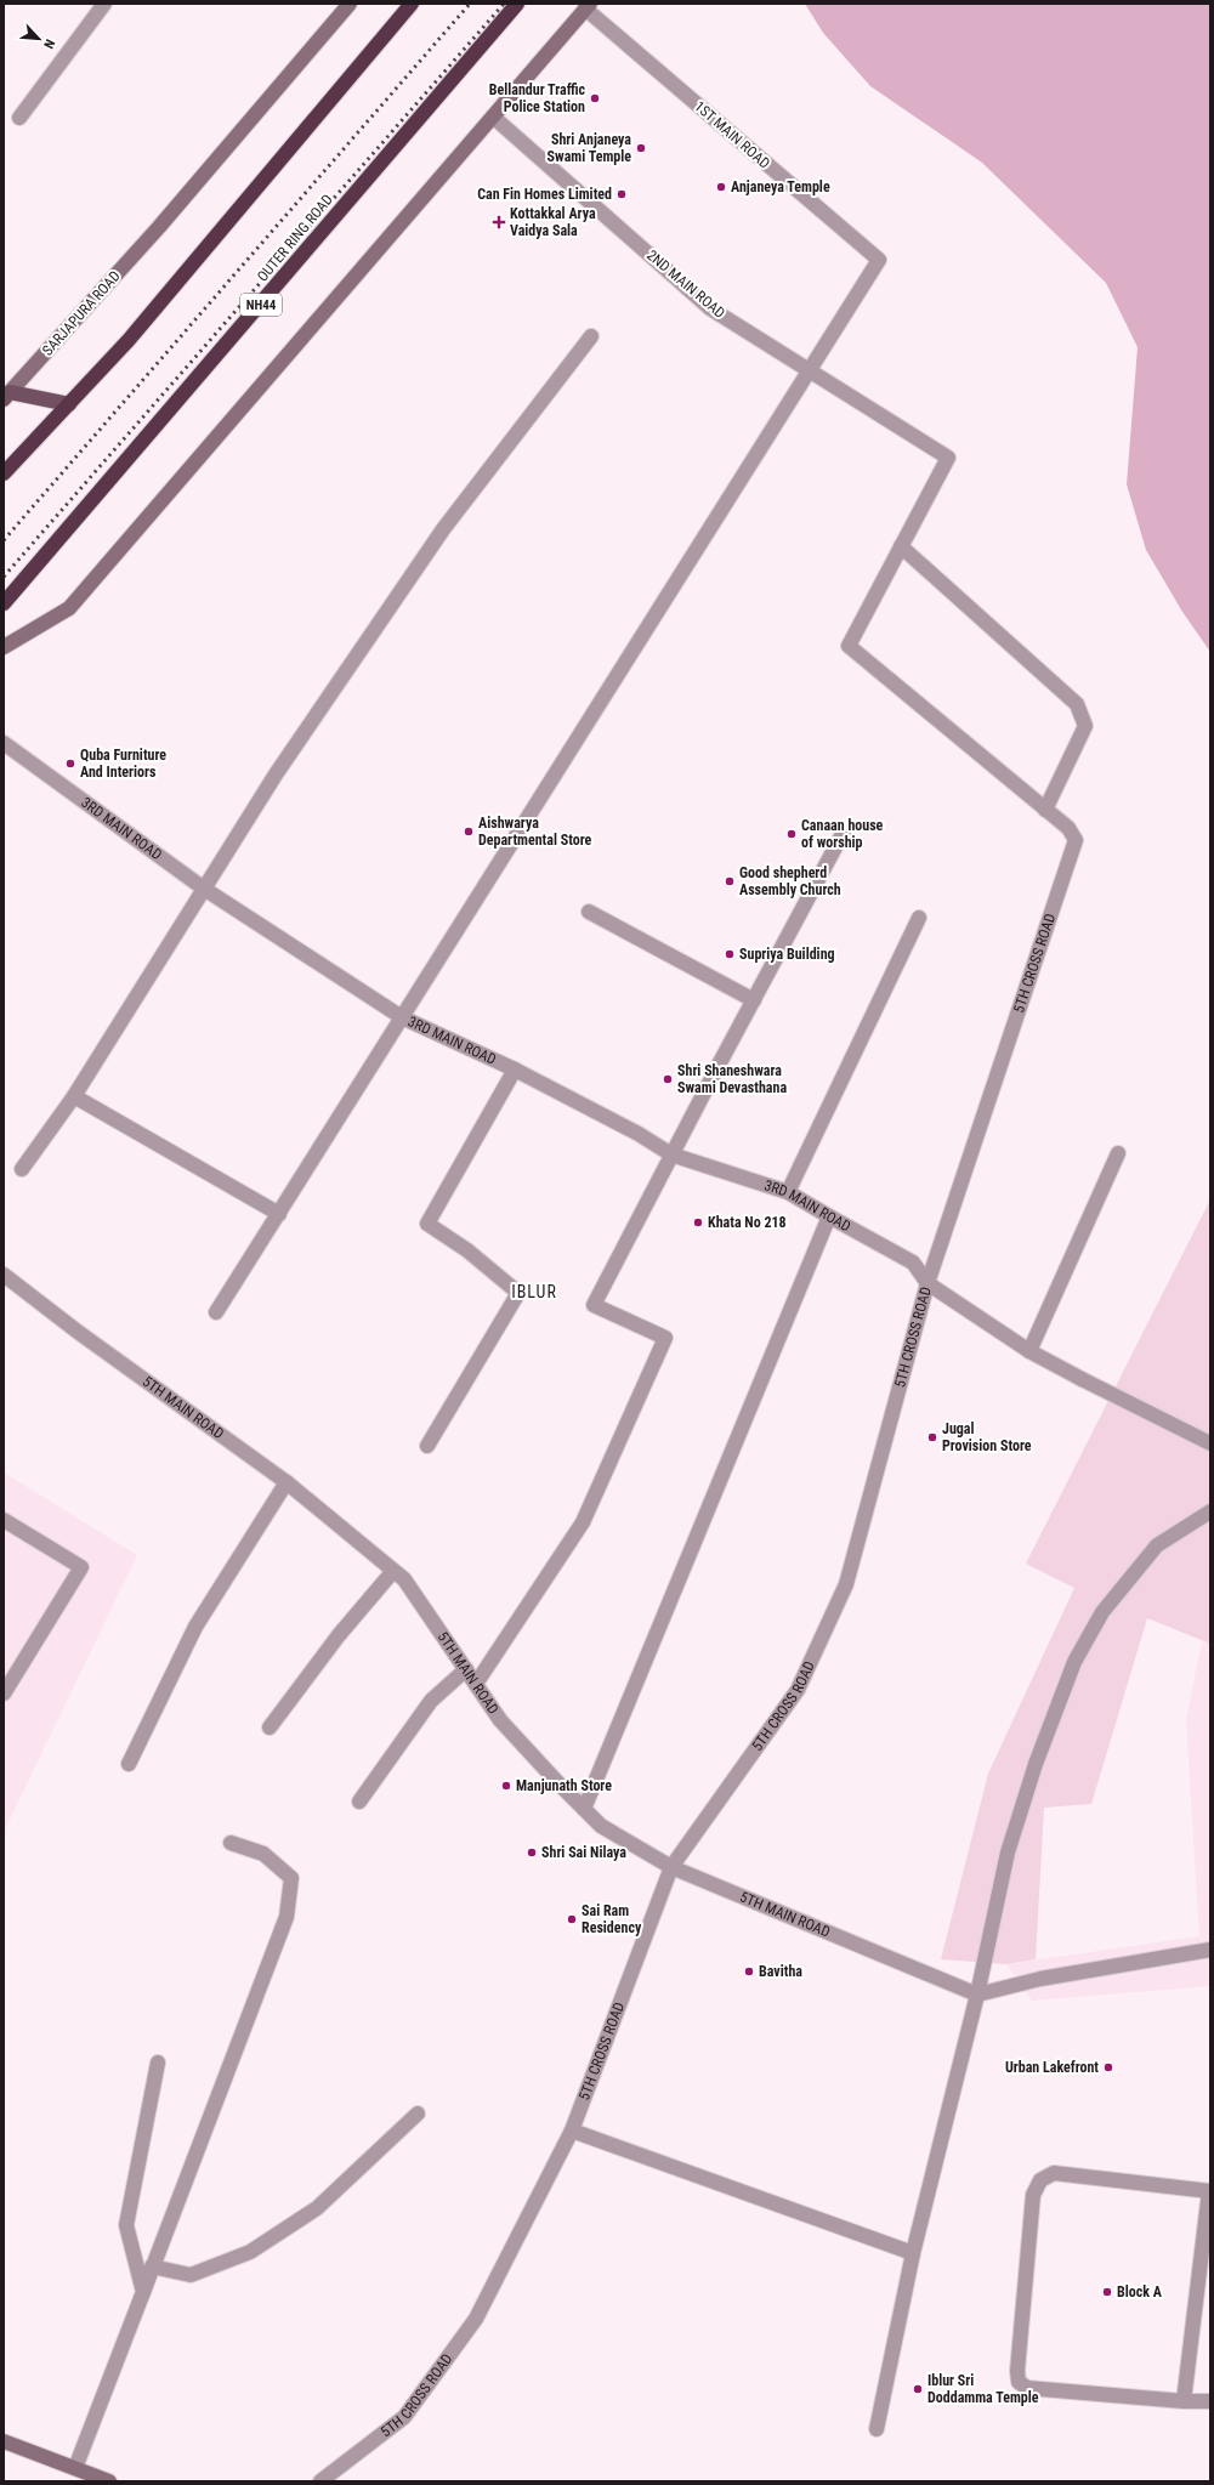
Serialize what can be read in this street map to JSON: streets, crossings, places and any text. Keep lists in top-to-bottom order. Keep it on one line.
{"streets":{"highway":["OUTER RING ROAD","NH44"],"street":["1ST MAIN ROAD","2ND MAIN ROAD","SARJAPURA ROAD","3RD MAIN ROAD","5TH CROSS ROAD","5TH MAIN ROAD"]},"crossings":[["1ST MAIN ROAD","2ND MAIN ROAD"],["3RD MAIN ROAD","5TH CROSS ROAD"],["5TH CROSS ROAD","5TH MAIN ROAD"]],"districts":["IBLUR"],"places":{"other":["Bellandur Traffic Police Station","Shri Anjaneya Swami Temple","Anjaneya Temple","Can Fin Homes Limited","Quba Furniture And Interiors","Aishwarya Departmental Store","Canaan house of worship","Good shepherd Assembly Church","Supriya Building","Shri Shaneshwara Swami Devasthana","Khata No 218","Jugal Provision Store","Manjunath Store","Shri Sai Nilaya","Sai Ram Residency","Bavitha","Urban Lakefront","Block A","Iblur Sri Doddamma Temple"],"health":["Kottakkal Arya Vaidya Sala"]},"north":"bottom right"}
